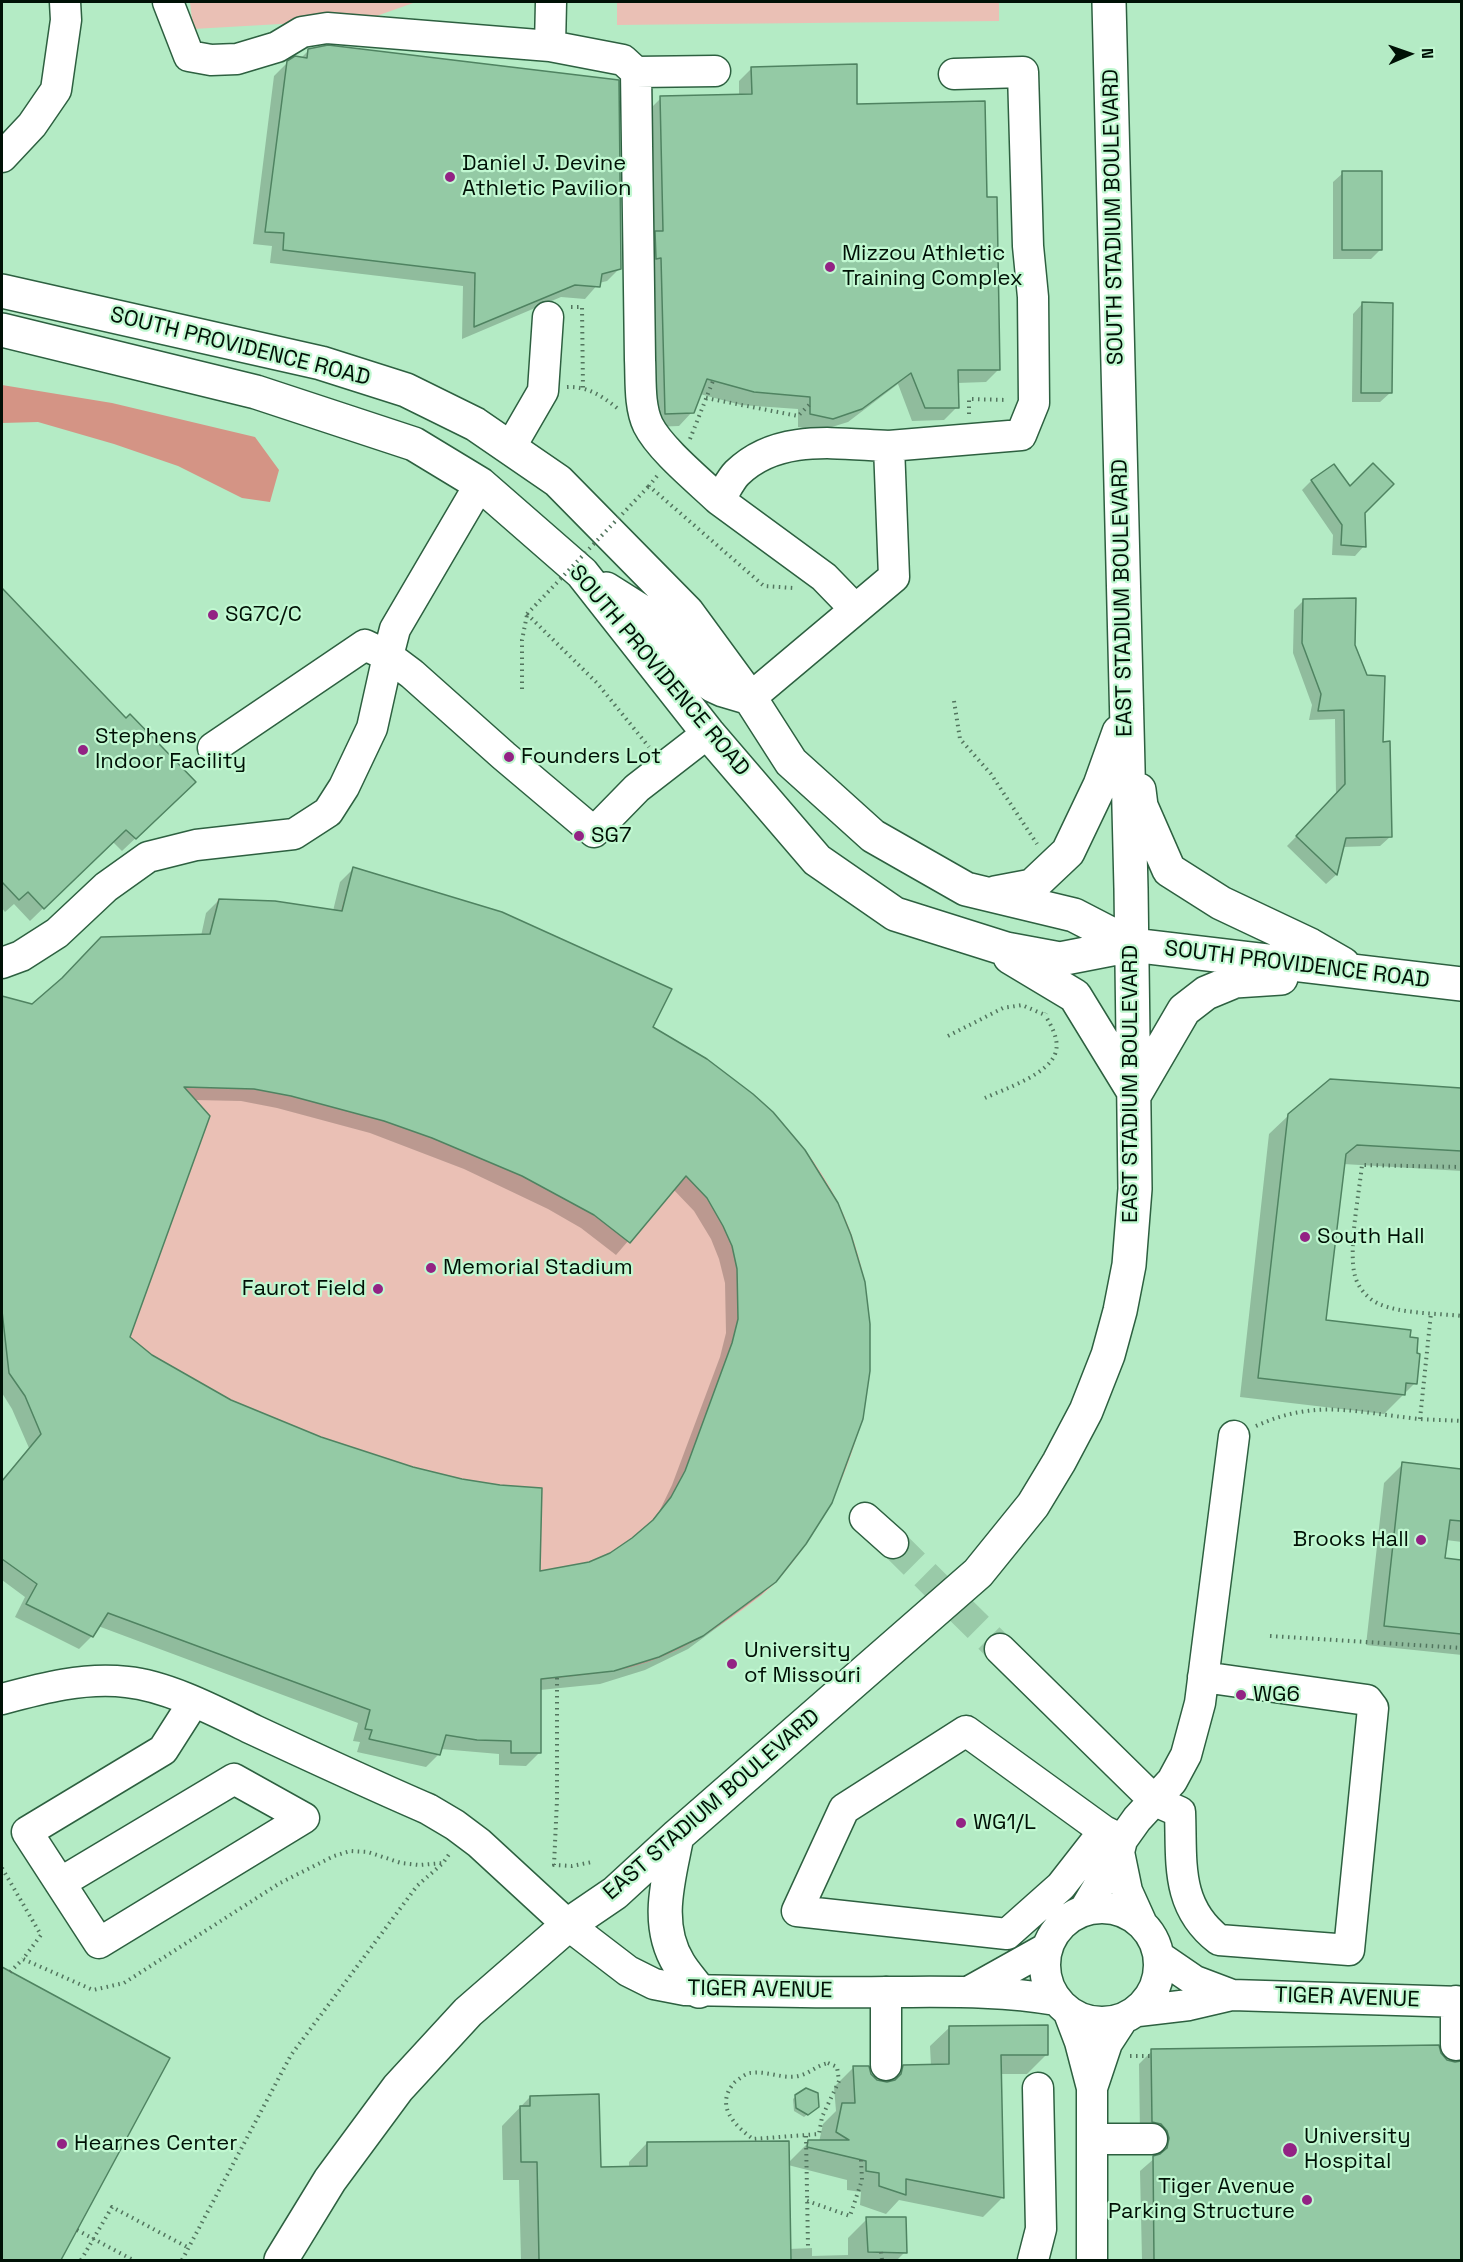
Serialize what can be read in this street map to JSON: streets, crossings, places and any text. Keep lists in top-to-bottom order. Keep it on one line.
{"streets":{"main road":["SOUTH STADIUM BOULEVARD","SOUTH PROVIDENCE ROAD","EAST STADIUM BOULEVARD"],"street":["TIGER AVENUE"]},"crossings":[["SOUTH STADIUM BOULEVARD","EAST STADIUM BOULEVARD"],["SOUTH PROVIDENCE ROAD","EAST STADIUM BOULEVARD"],["EAST STADIUM BOULEVARD","TIGER AVENUE"]],"places":["Daniel J. Devine Athletic Pavilion","Mizzou Athletic Training Complex","SG7C/C","Stephens Indoor Facility","Founders Lot","SG7","South Hall","Memorial Stadium","Faurot Field","Brooks Hall","University of Missouri","WG6","WG1/L","Hearnes Center","University Hospital","Tiger Avenue Parking Structure"],"north":"right"}
